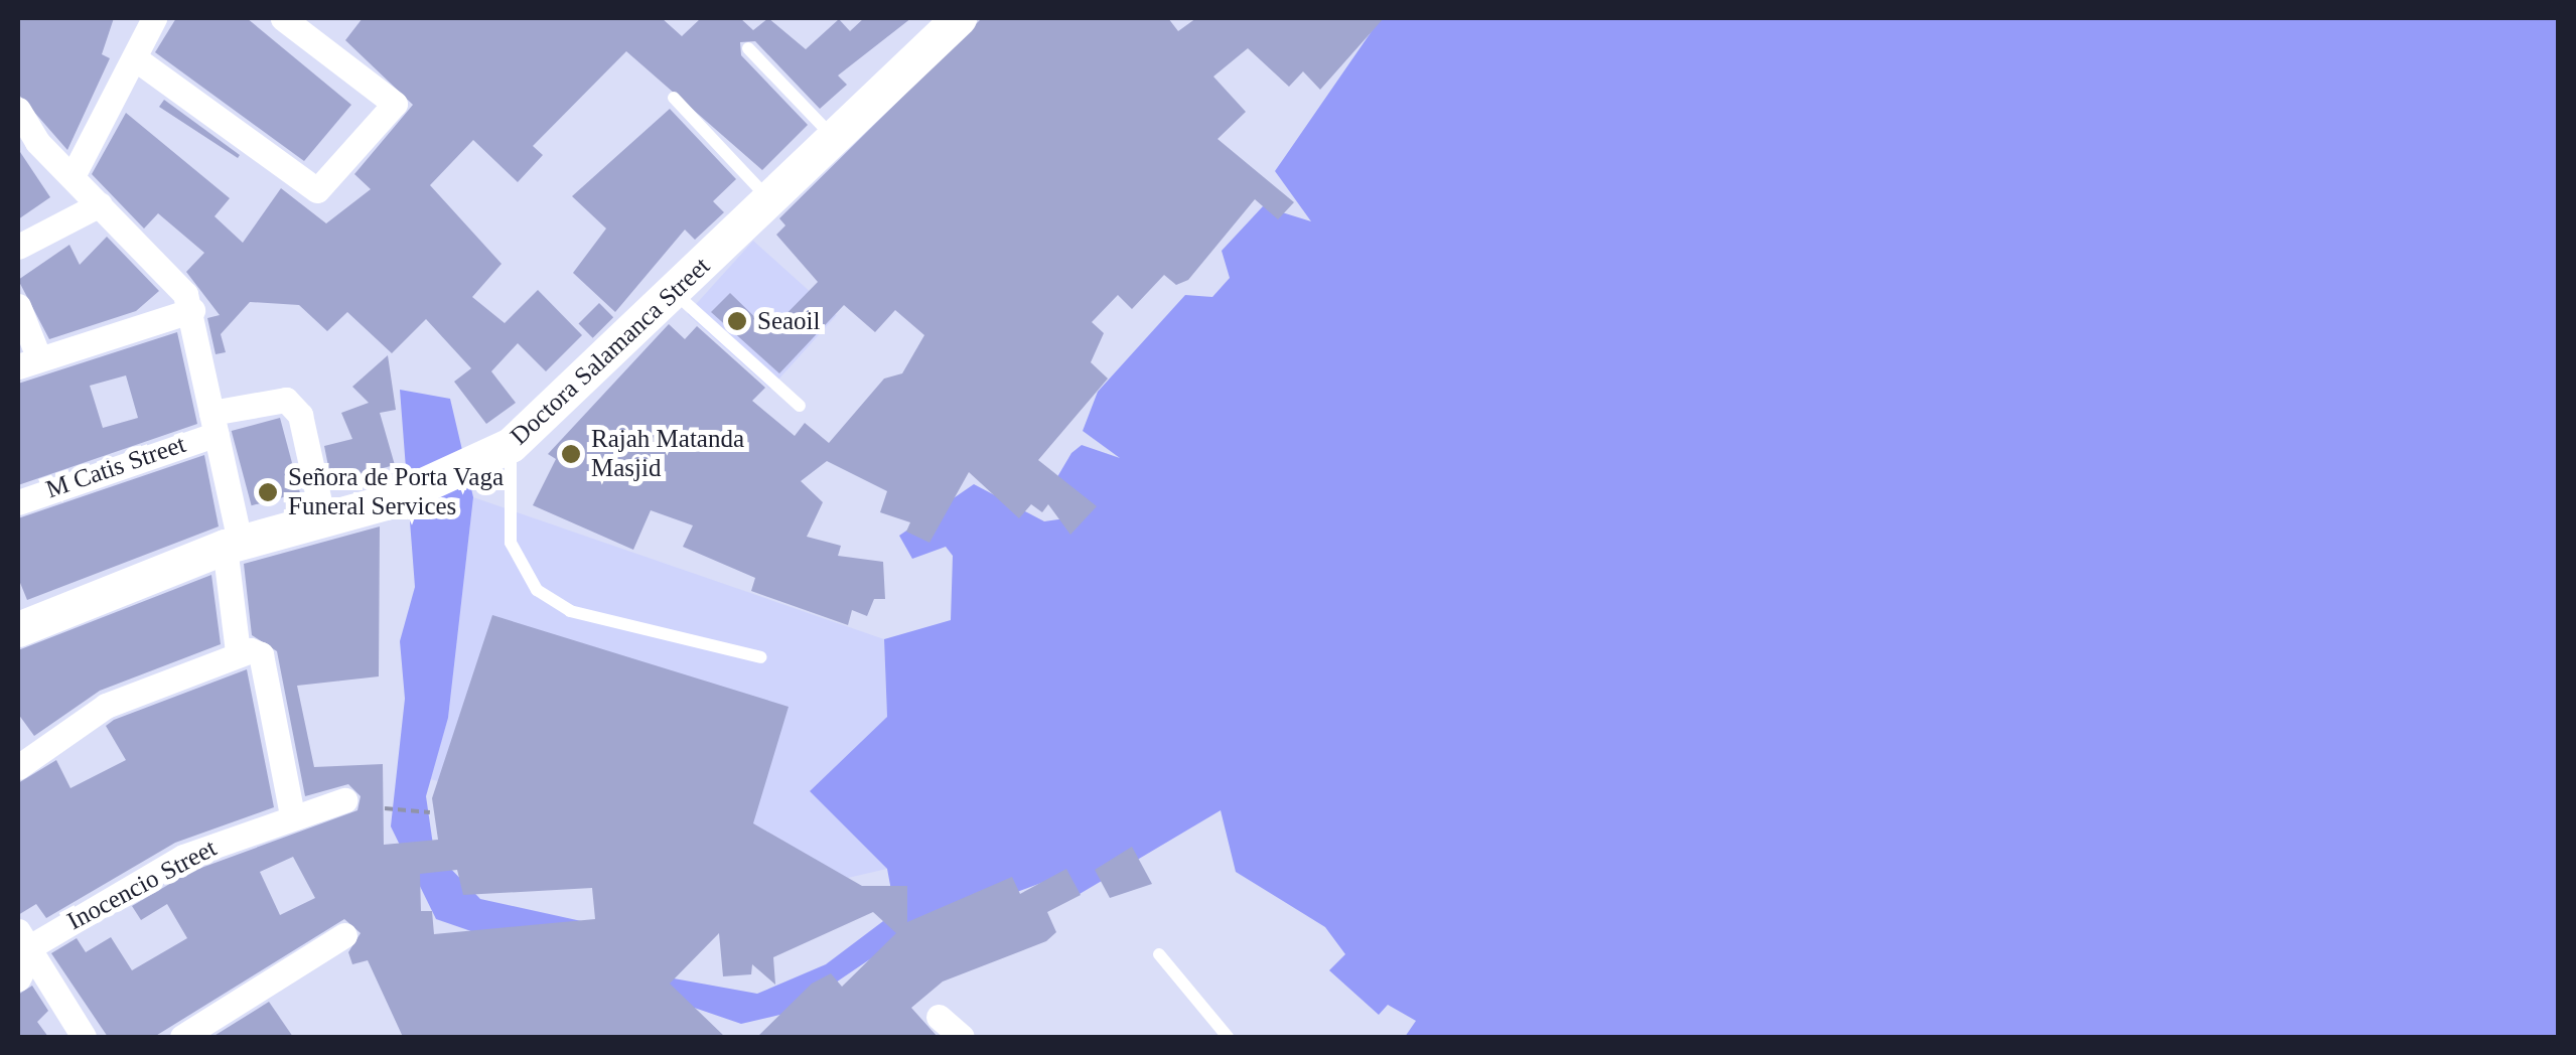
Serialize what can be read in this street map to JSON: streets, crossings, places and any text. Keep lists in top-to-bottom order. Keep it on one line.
{"streets":{"main road":["Doctora Salamanca Street"],"street":["M Catis Street","Inocencio Street"]},"crossings":[["Doctora Salamanca Street","M Catis Street"]],"places":["Seaoil","Rajah Matanda Masjid","Señora de Porta Vaga Funeral Services"]}
